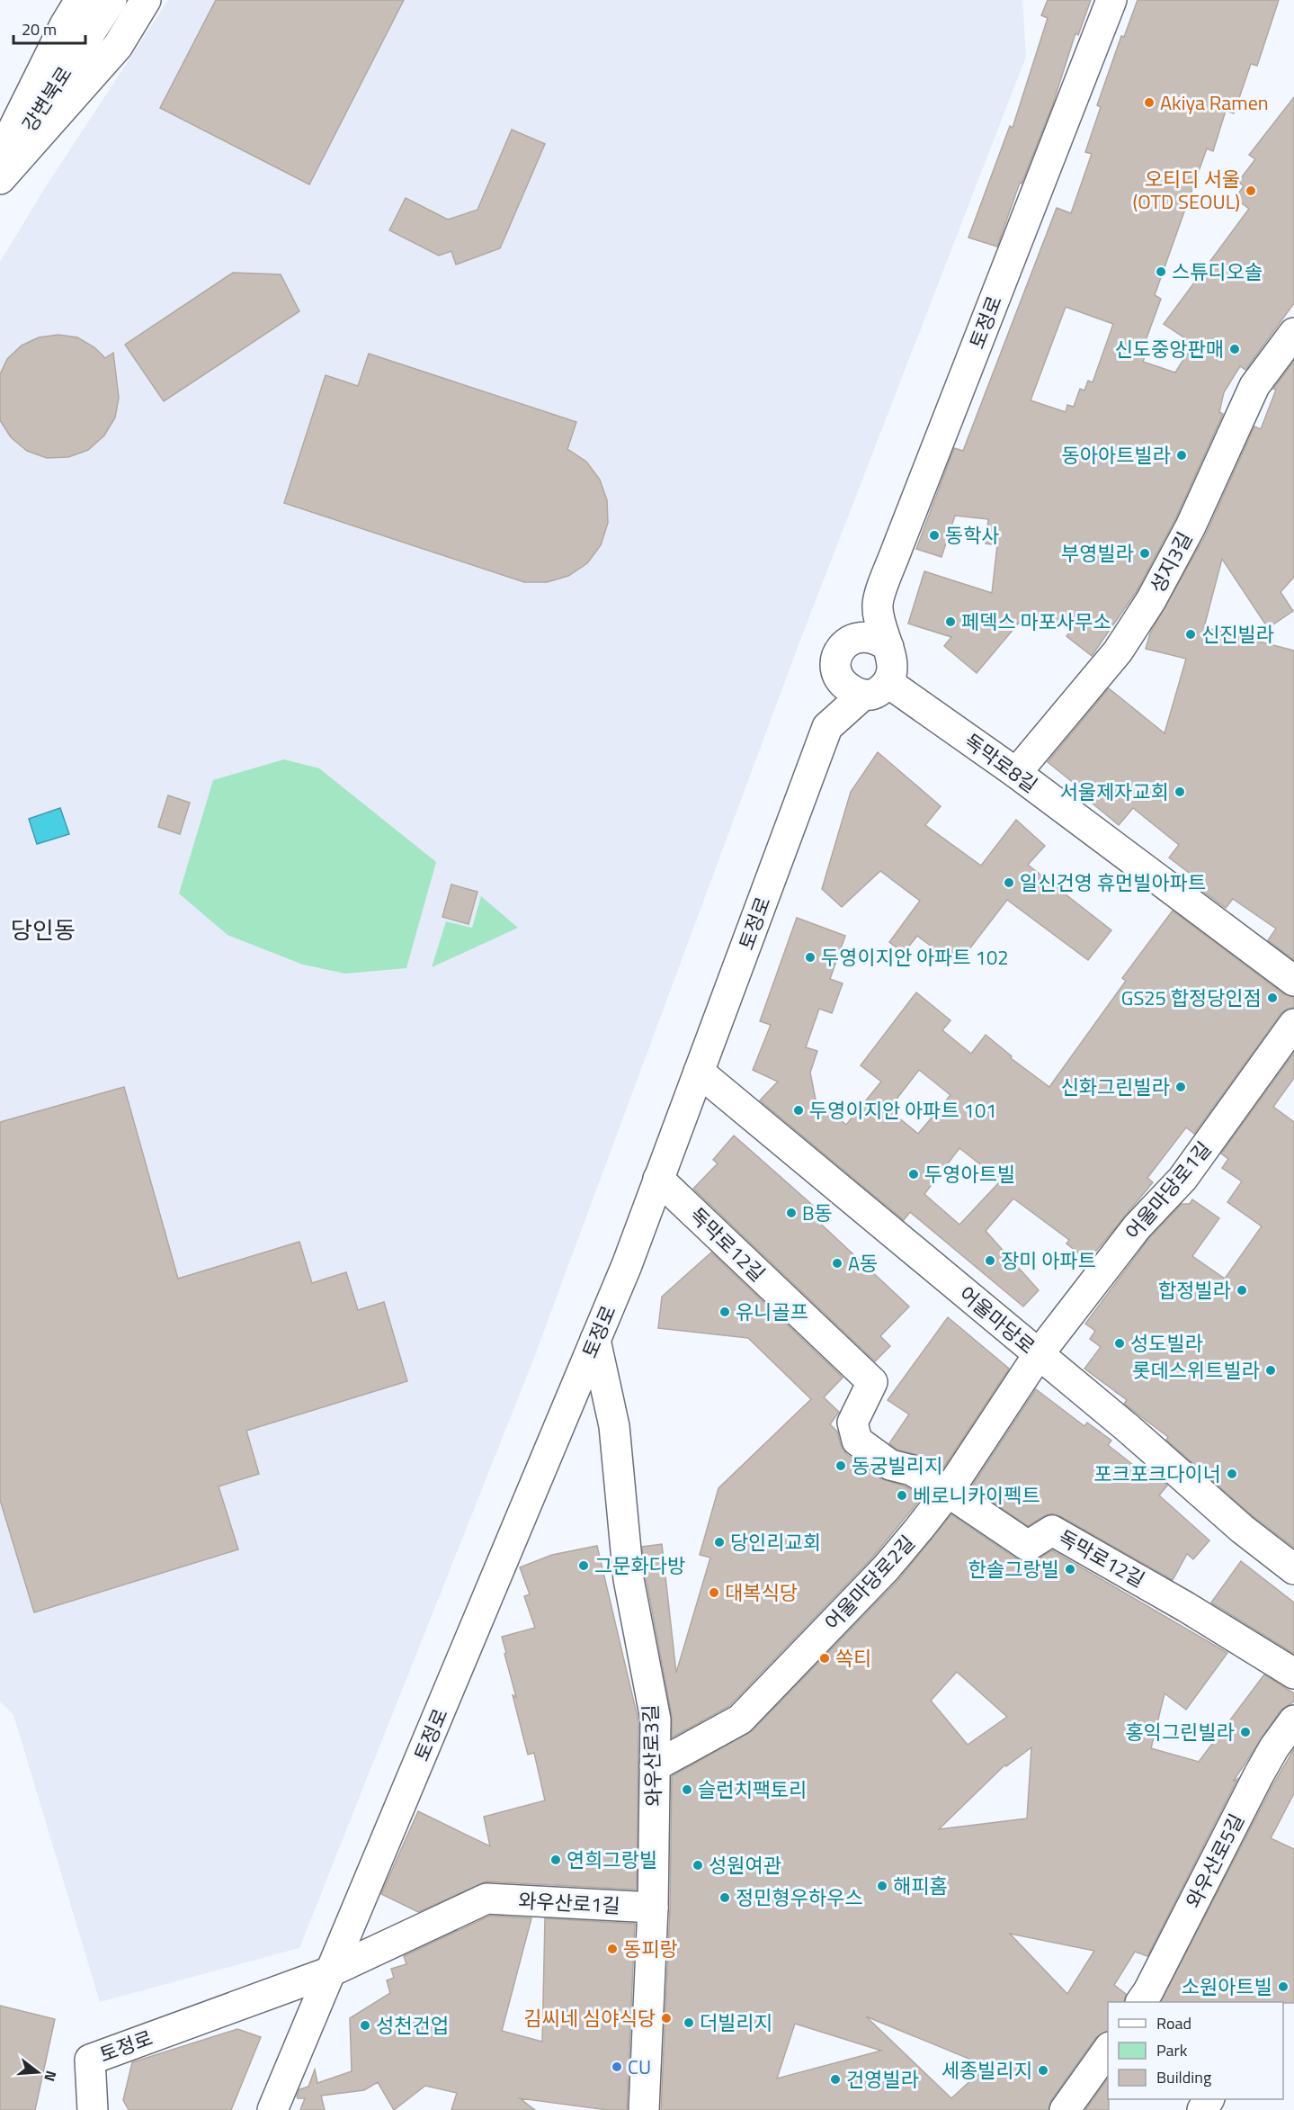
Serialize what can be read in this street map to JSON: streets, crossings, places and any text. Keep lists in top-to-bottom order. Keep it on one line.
{"streets":{"main road":["강변북로","토정로","성지3길","독막로8길","어울마당로1길","독막로12길","어울마당로","어울마당로2길","와우산로3길","와우산로5길","와우산로1길"]},"crossings":[["토정로","독막로8길"],["토정로","독막로12길"],["토정로","어울마당로"],["토정로","와우산로3길"],["토정로","와우산로1길"],["성지3길","독막로8길"],["어울마당로1길","어울마당로"],["어울마당로1길","어울마당로2길"],["독막로12길","어울마당로2길"],["어울마당로","어울마당로2길"],["어울마당로2길","와우산로3길"],["와우산로3길","와우산로1길"]],"districts":["당인동"],"places":["Akiya Ramen","오티디 서울 (OTD SEOUL)","스튜디오솔","신도중앙판매","동아아트빌라","동학사","부영빌라","페덱스 마포사무소","신진빌라","서울제자교회","일신건영 휴먼빌아파트","두영이지안 아파트 102","GS25 합정당인점","신화그린빌라","두영이지안 아파트 101","두영아트빌","B동","장미 아파트","A동","합정빌라","유니골프","성도빌라","롯데스위트빌라","동궁빌리지","포크포크다이너","베로니카이펙트","당인리교회","그문화다방","한솔그랑빌","대복식당","쏙티","홍익그린빌라","슬런치팩토리","연희그랑빌","성원여관","해피홈","정민형우하우스","동피랑","소원아트빌","김씨네 심야식당","더빌리지","성천건업","CU","세종빌리지","건영빌라"],"legend":["Road","Park","Building"],"scale_bar":"20 m","north":"right"}
